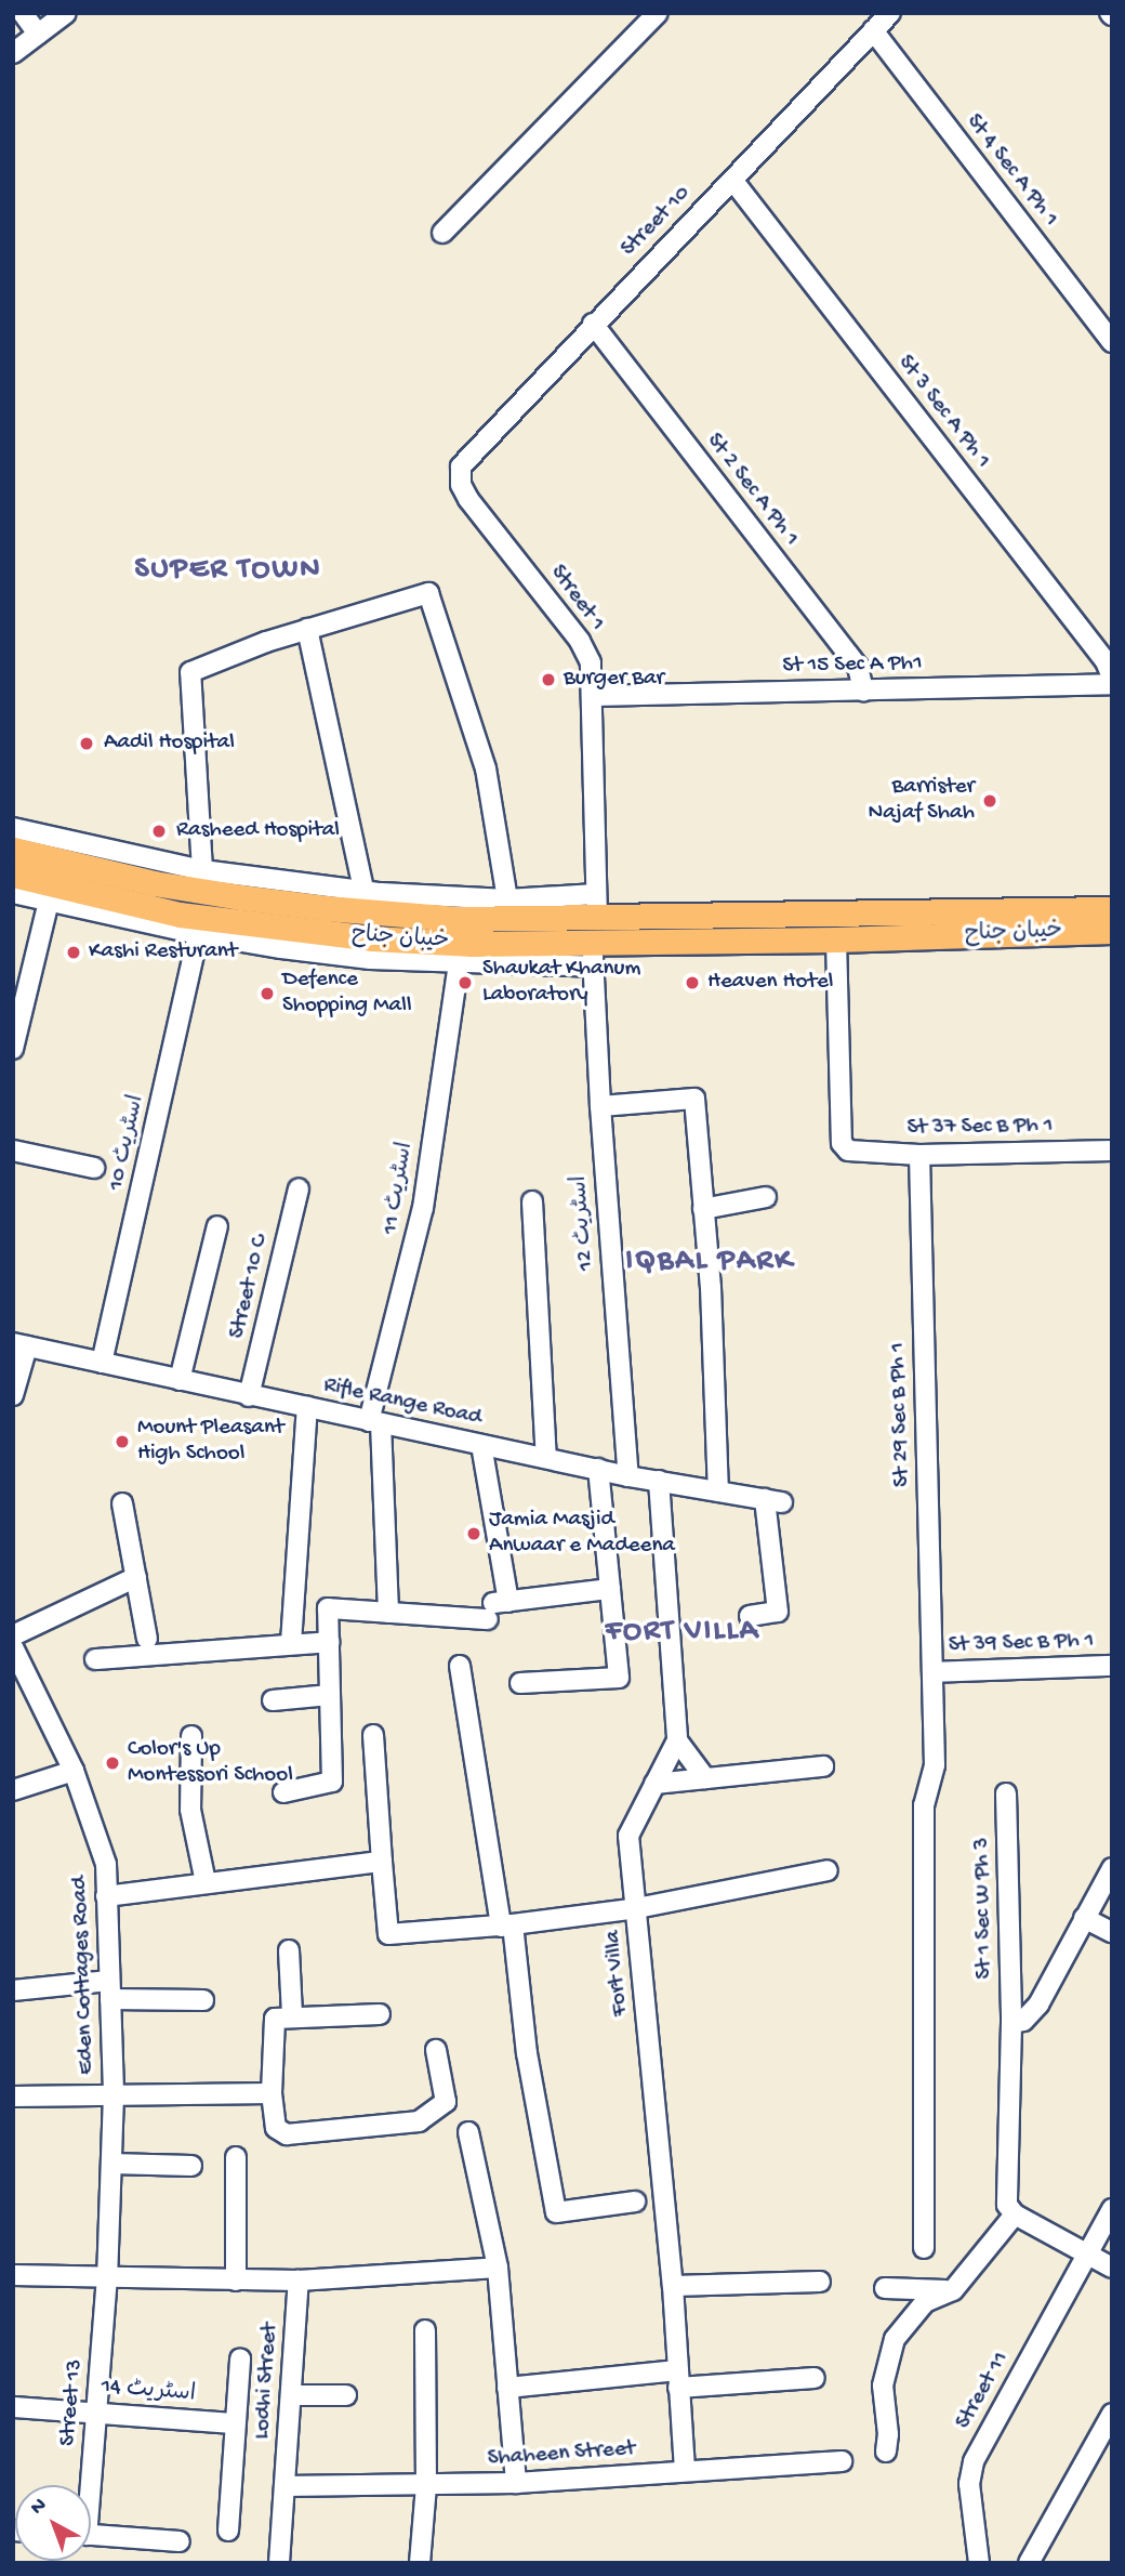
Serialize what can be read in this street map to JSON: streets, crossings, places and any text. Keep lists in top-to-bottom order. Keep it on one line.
{"streets":{"main road":["خیبان جناح"],"street":["St 4 Sec A Ph 1","Street 10","St 3 Sec A Ph 1","St 2 Sec A Ph 1","Street 1","St 15 Sec A Ph1","St 37 Sec B Ph 1","اسٹریٹ 10","اسٹریٹ 11","اسٹریٹ 12","Street 10 C","Rifle Range Road","St 29 Sec B Ph 1","St 39 Sec B Ph 1","St 1 Sec W Ph 3","Fort Villa","Eden Cottages Road","Lodhi Street","Street 11","اسٹریٹ 14","Street 13","Shaheen Street"]},"crossings":[["St 4 Sec A Ph 1","Street 10"],["Street 10","St 3 Sec A Ph 1"],["Street 10","St 2 Sec A Ph 1"],["Street 10","Street 1"],["St 2 Sec A Ph 1","St 15 Sec A Ph1"],["Street 1","St 15 Sec A Ph1"],["Street 1","خیبان جناح"],["خیبان جناح","St 37 Sec B Ph 1"],["خیبان جناح","اسٹریٹ 12"],["St 37 Sec B Ph 1","St 29 Sec B Ph 1"],["اسٹریٹ 10","Rifle Range Road"],["اسٹریٹ 11","Rifle Range Road"],["اسٹریٹ 12","Rifle Range Road"],["Street 10 C","Rifle Range Road"],["St 29 Sec B Ph 1","St 39 Sec B Ph 1"],["Fort Villa","Shaheen Street"],["Eden Cottages Road","Street 13"],["Lodhi Street","Shaheen Street"],["اسٹریٹ 14","Street 13"]],"districts":["SUPER TOWN","IQBAL PARK","FORT VILLA"],"places":["Burger Bar","Aadil Hospital","Barrister Najaf Shah","Rasheed Hospital","Kashi Resturant","Shaukat Khanum Laboratory","Heaven Hotel","Defence Shopping Mall","Mount Pleasant High School","Jamia Masjid Anwaar e Madeena","Color's Up Montessori School"],"north":"top left"}
